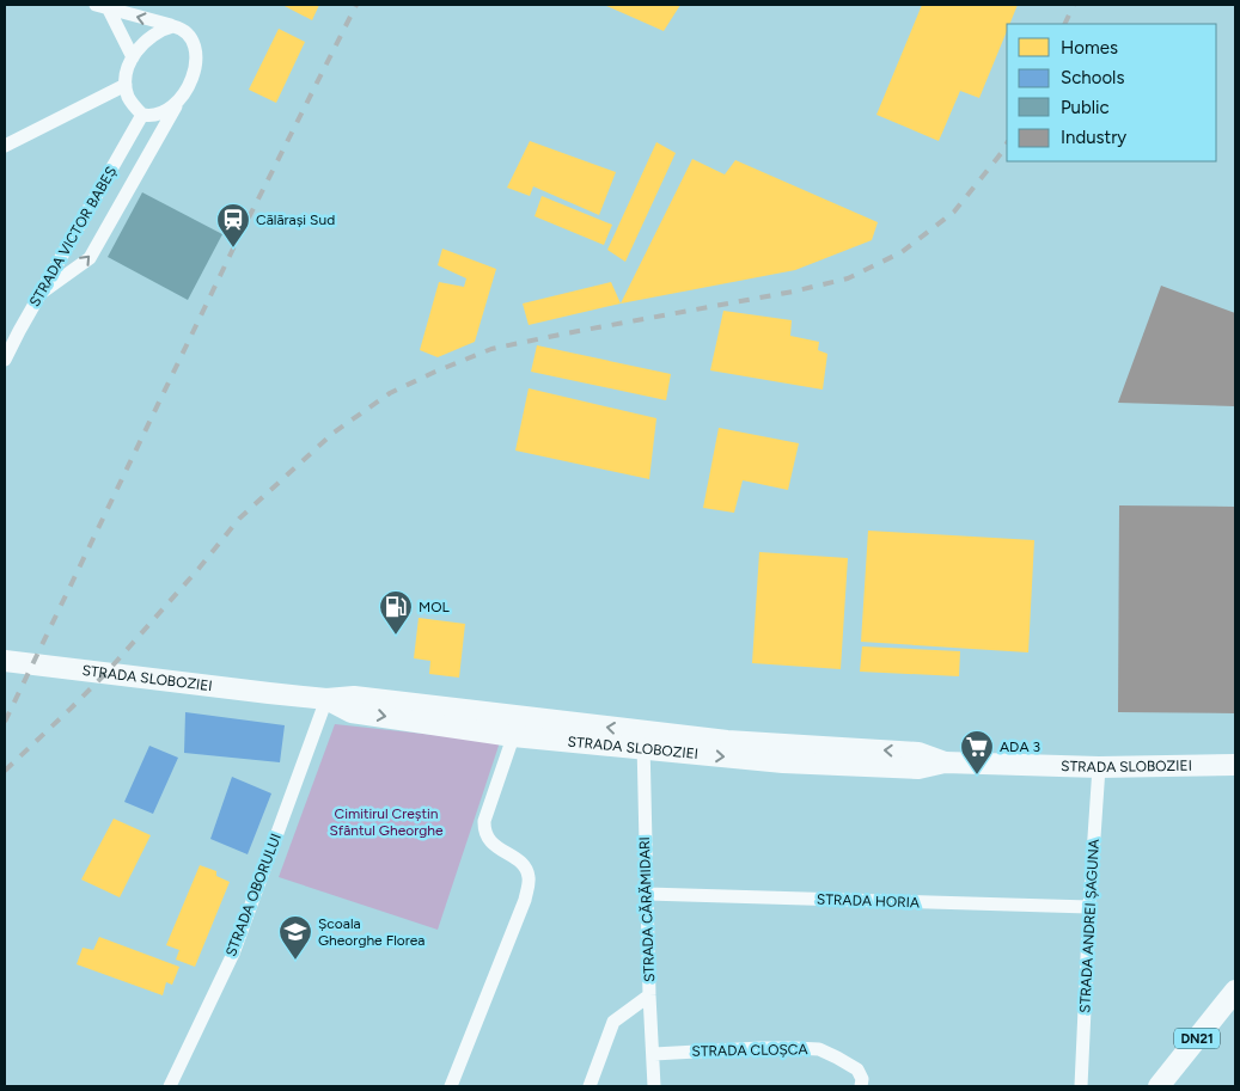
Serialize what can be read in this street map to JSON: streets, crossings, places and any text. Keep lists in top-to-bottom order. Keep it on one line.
{"streets":{"main road":["STRADA SLOBOZIEI","DN21"],"street":["STRADA VICTOR BABEȘ","STRADA OBORULUI","STRADA HORIA","STRADA CĂRĂMIDARI","STRADA ANDREI ȘAGUNA","STRADA CLOȘCA"]},"crossings":[["STRADA SLOBOZIEI","STRADA OBORULUI"],["STRADA SLOBOZIEI","STRADA CĂRĂMIDARI"],["STRADA SLOBOZIEI","STRADA ANDREI ȘAGUNA"],["STRADA HORIA","STRADA CĂRĂMIDARI"],["STRADA HORIA","STRADA ANDREI ȘAGUNA"],["STRADA CĂRĂMIDARI","STRADA CLOȘCA"]],"parks":["Cimitirul Creștin Sfântul Gheorghe"],"places":{"station":["Călărași Sud"],"fuel station":["MOL"],"supermarket":["ADA 3"],"school or university":["Școala Gheorghe Florea"]},"legend":["Homes","Schools","Public","Industry"]}
